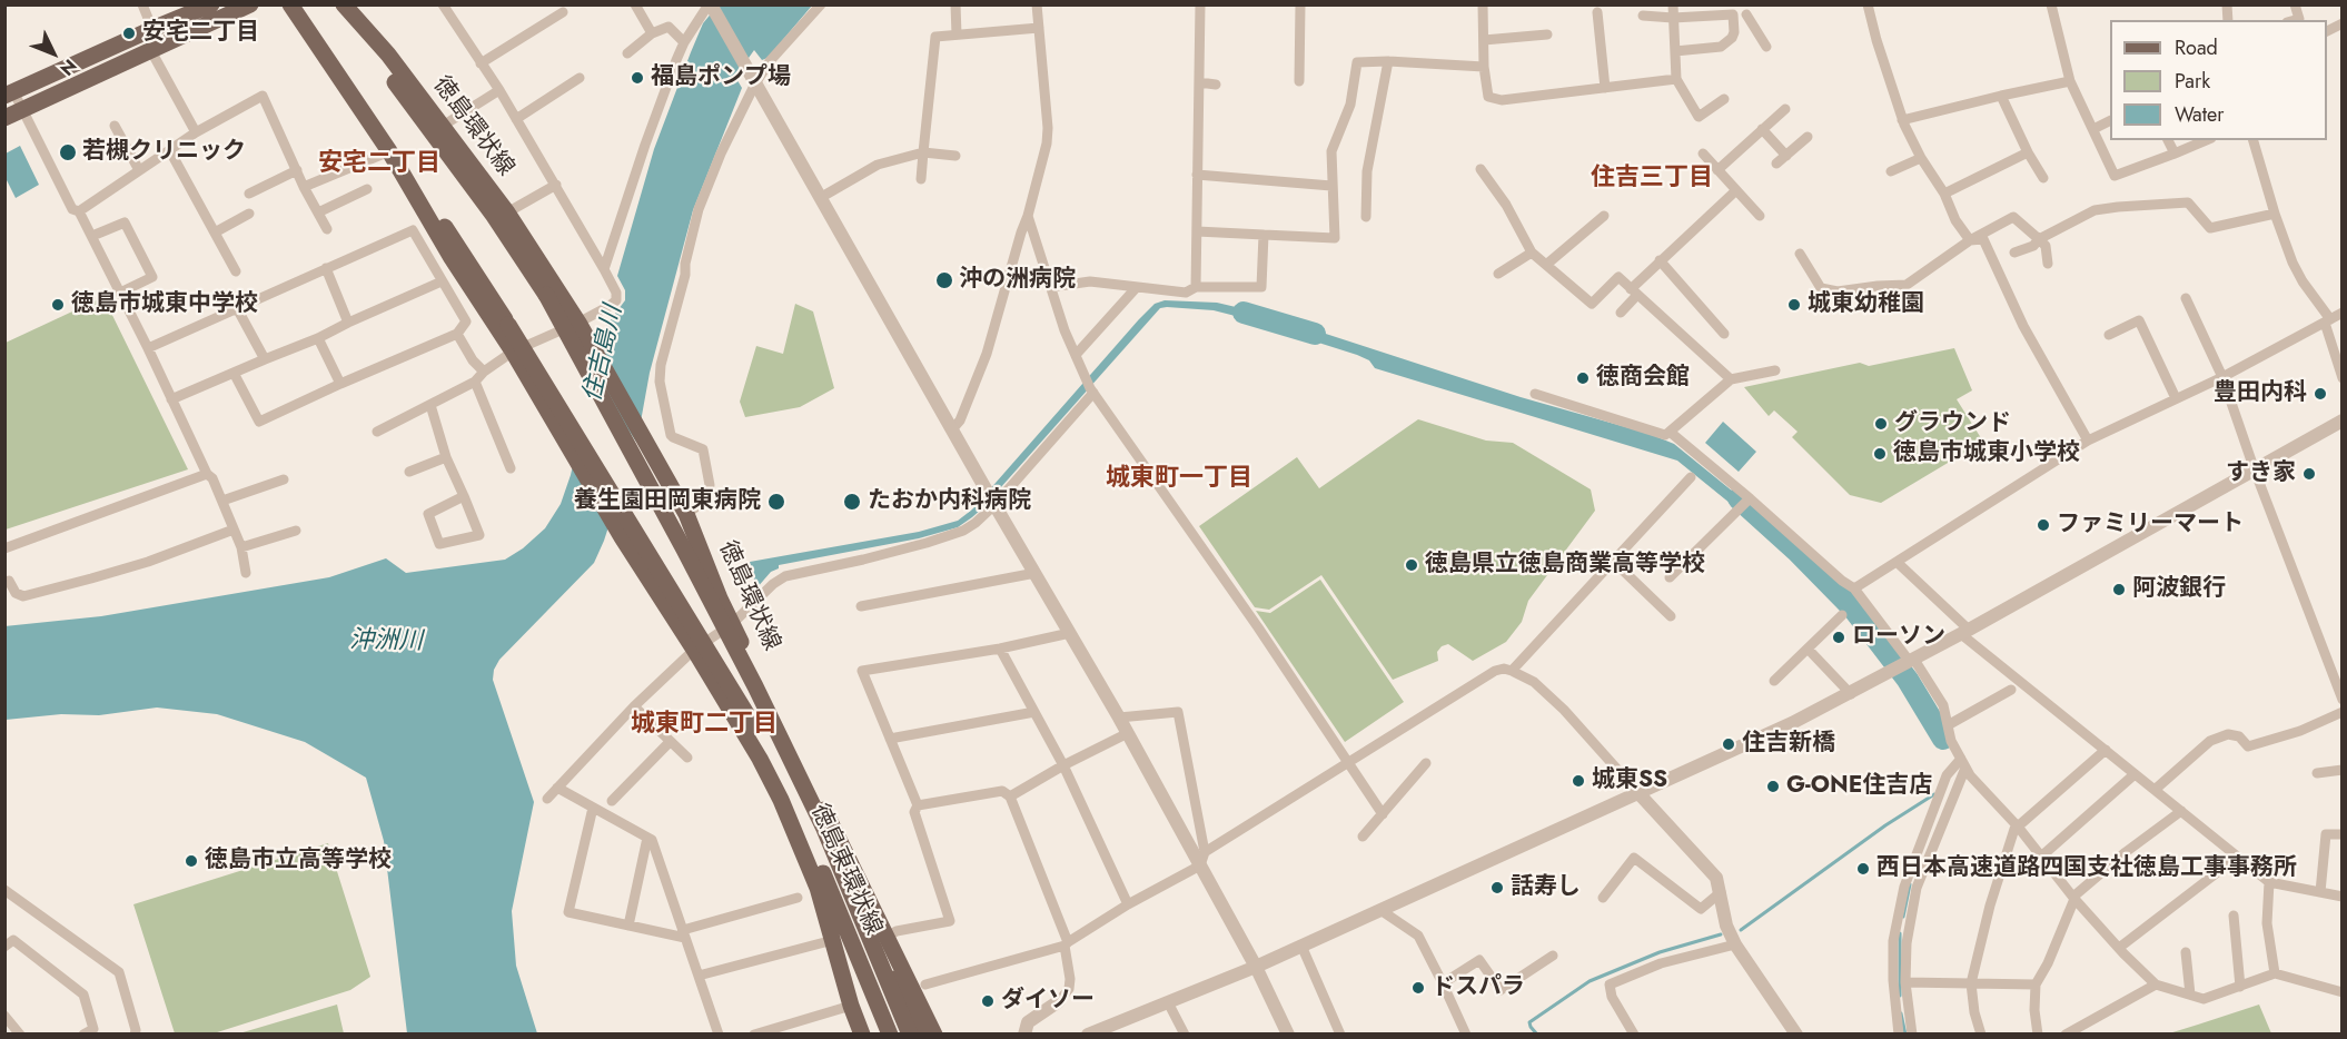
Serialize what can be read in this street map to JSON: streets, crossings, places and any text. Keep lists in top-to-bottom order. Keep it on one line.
{"streets":{"main road":["徳島環状線","徳島東環状線"]},"districts":["安宅二丁目","住吉三丁目","城東町一丁目","城東町二丁目"],"water":["住吉島川","沖洲川"],"places":["安宅二丁目","福島ポンプ場","若槻クリニック","沖の洲病院","徳島市城東中学校","城東幼稚園","徳商会館","豊田内科","グラウンド","徳島市城東小学校","すき家","養生園田岡東病院","たおか内科病院","ファミリーマート","徳島県立徳島商業高等学校","阿波銀行","ローソン","住吉新橋","城東SS","G-ONE住吉店","徳島市立高等学校","西日本高速道路四国支社徳島工事事務所","話寿し","ドスパラ","ダイソー"],"legend":["Road","Park","Water"],"north":"bottom right"}
